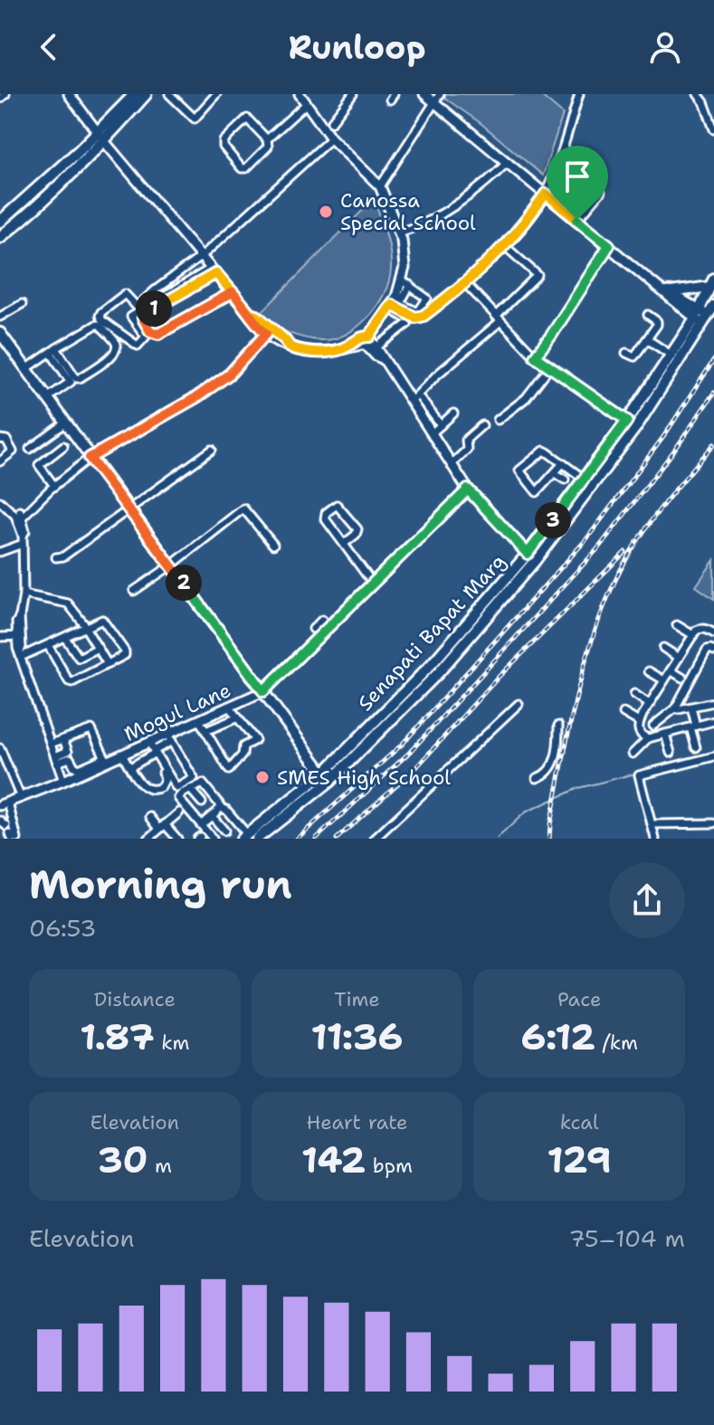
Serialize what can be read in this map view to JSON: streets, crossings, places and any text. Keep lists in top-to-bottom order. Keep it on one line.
{"streets":{"main road":["Senapati Bapat Marg"],"street":["Mogul Lane"]},"places":["Canossa Special School","SMES High School"],"page":{"header":"Runloop","pins":["1","3","2"],"heading":["Morning run","06:53"],"stats":[["Distance","1.87 km"],["Time","11:36"],["Pace","6:12 /km"],["Elevation","30 m"],["Heart rate","142 bpm"],["kcal","129"]],"chart":["Elevation","75–104 m"]}}
